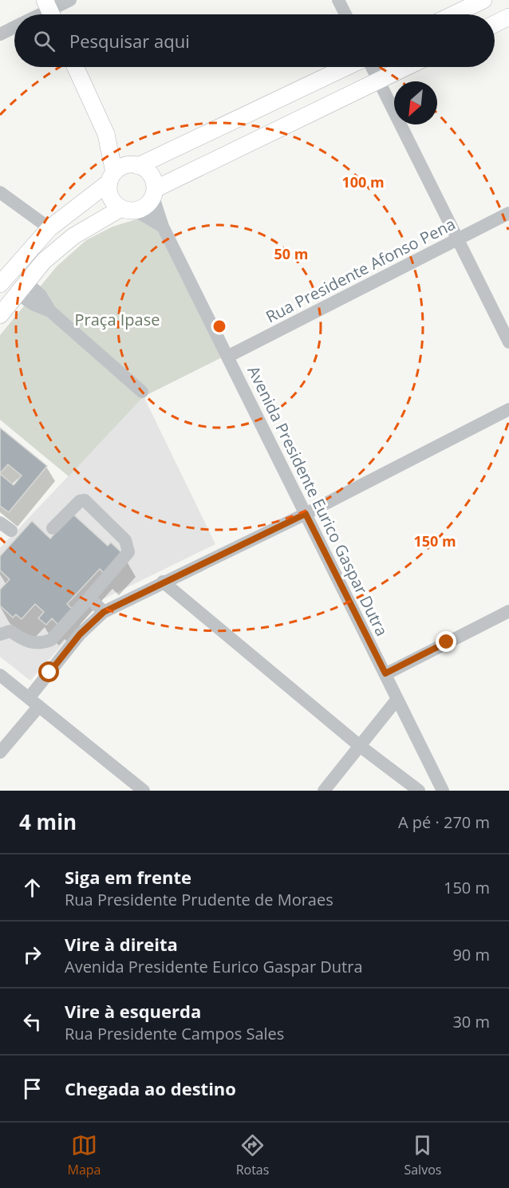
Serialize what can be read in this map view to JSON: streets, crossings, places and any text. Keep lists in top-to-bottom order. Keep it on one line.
{"streets":{"street":["Rua Presidente Afonso Pena","Avenida Presidente Eurico Gaspar Dutra"]},"crossings":[["Rua Presidente Afonso Pena","Avenida Presidente Eurico Gaspar Dutra"]],"parks":["Praça Ipase"],"north":"bottom left","page":{"search":"Pesquisar aqui","heading":["4 min","A pé · 270 m"],"list":[["Siga em frente","Rua Presidente Prudente de Moraes","150 m"],["Vire à direita","Avenida Presidente Eurico Gaspar Dutra","90 m"],["Vire à esquerda","Rua Presidente Campos Sales","30 m"],"Chegada ao destino"],"nav":["Mapa","Rotas","Salvos"]},"rings":["100 m","50 m","150 m"]}
